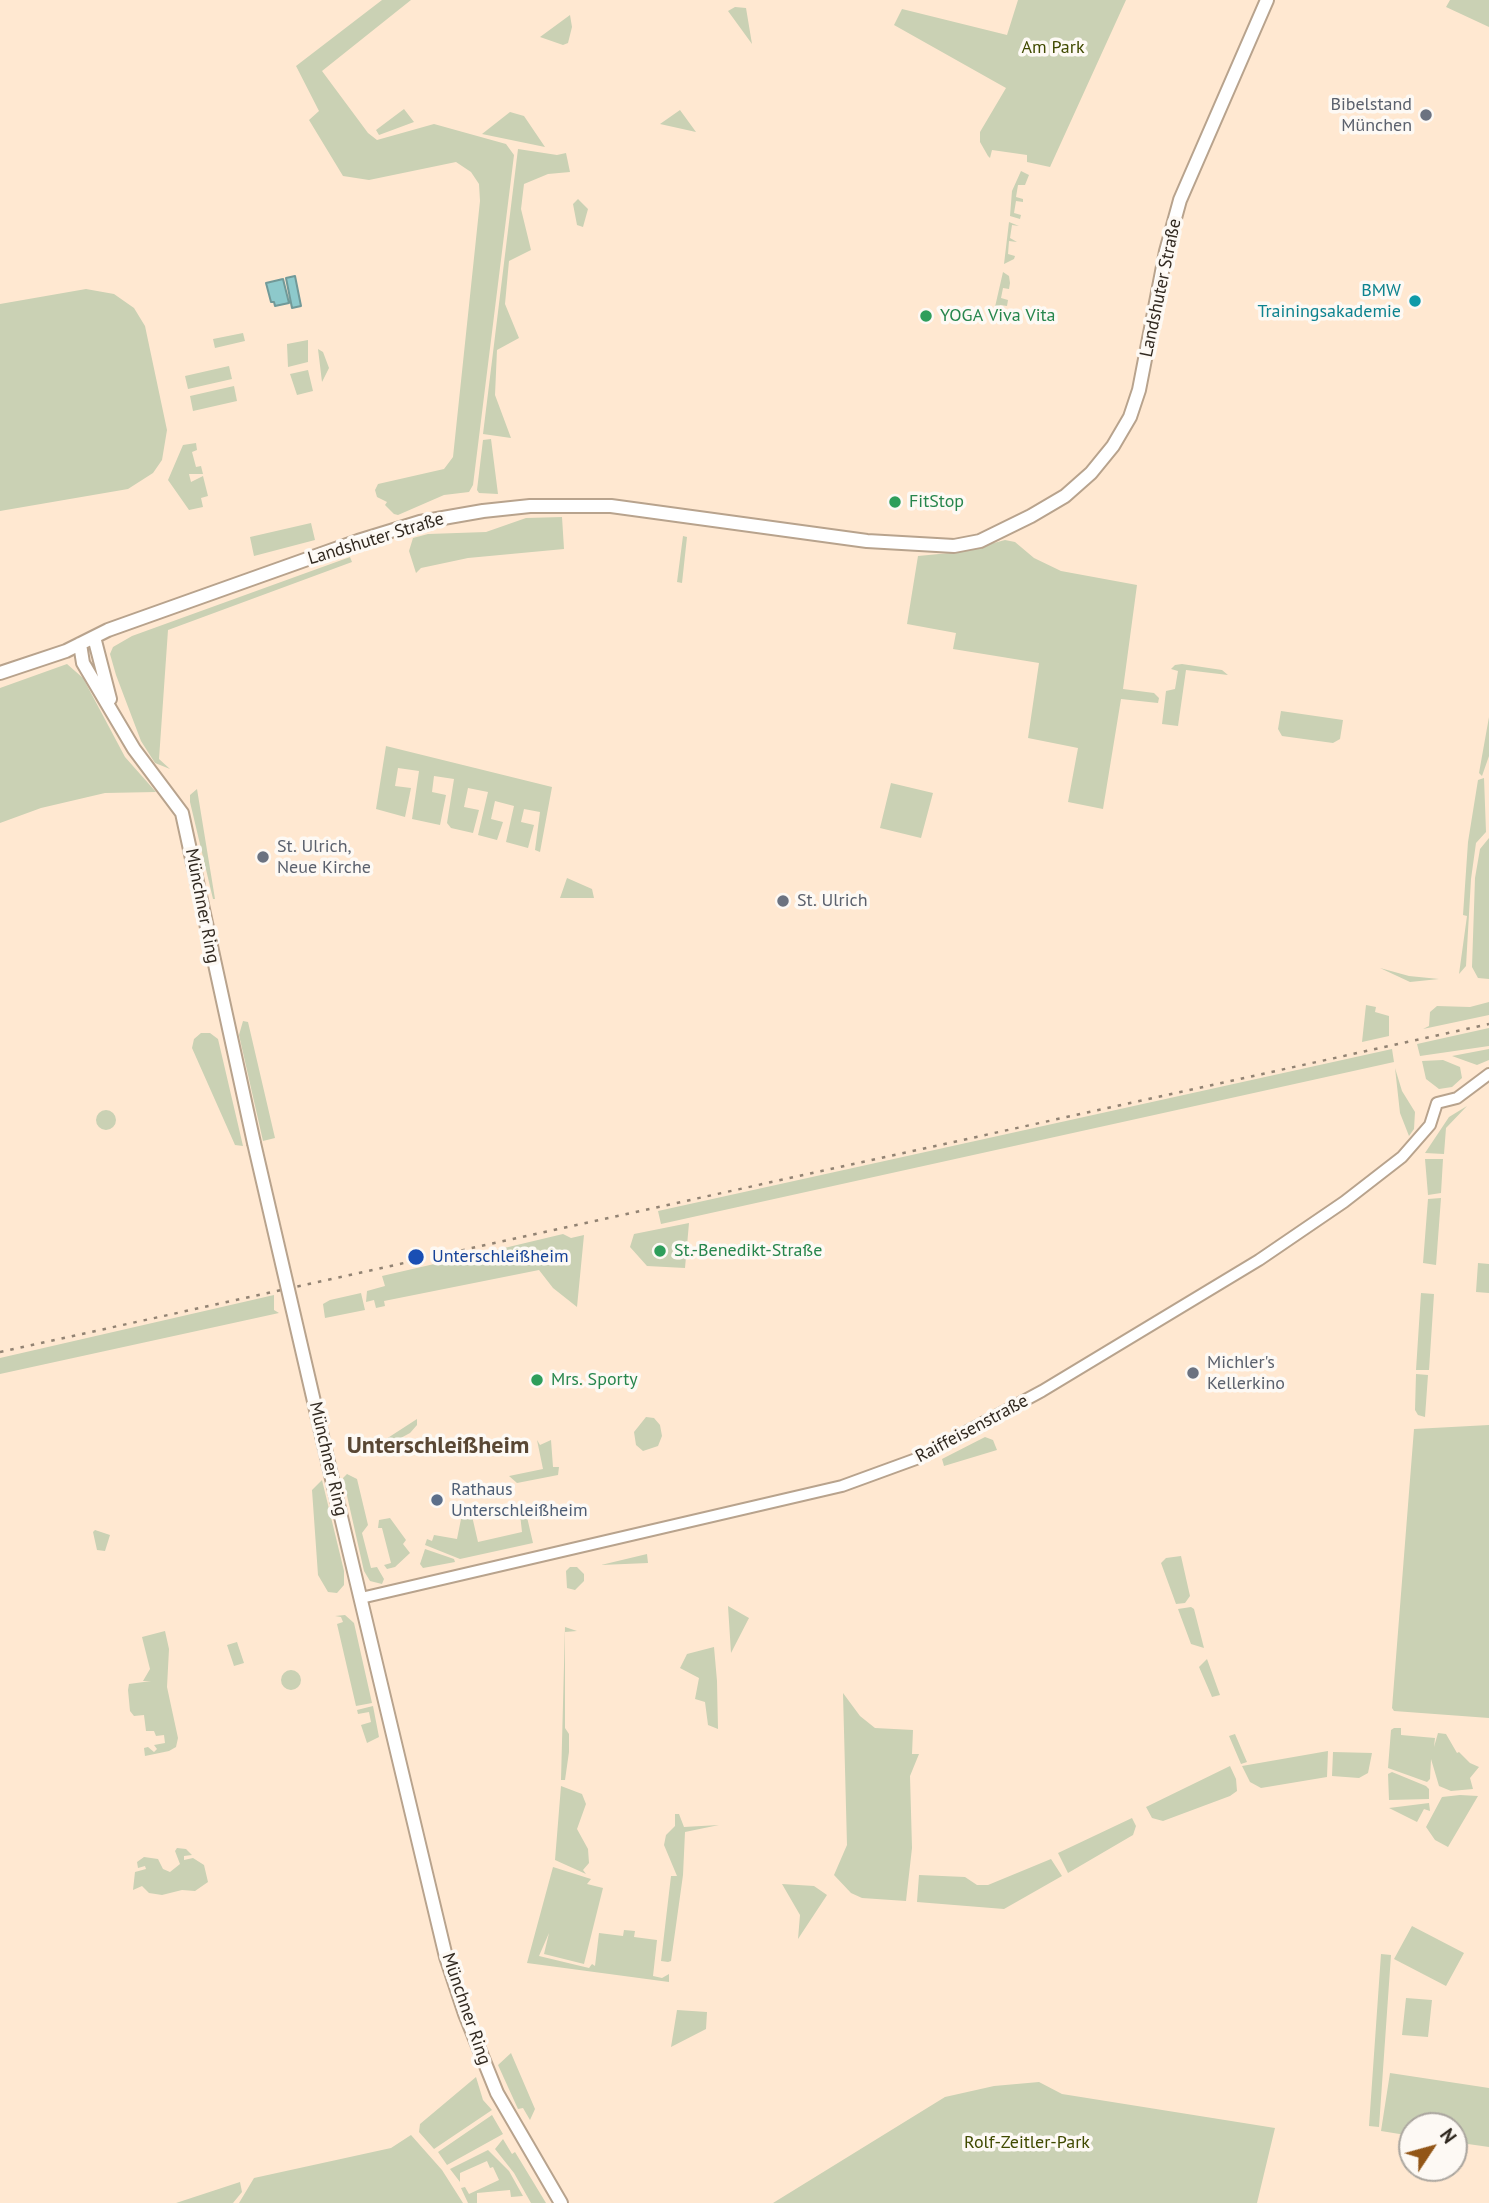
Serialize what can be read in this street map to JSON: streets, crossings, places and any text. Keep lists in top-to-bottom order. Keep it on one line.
{"streets":{"main road":["Landshuter Straße","Münchner Ring"],"street":["Raiffeisenstraße"]},"crossings":[["Landshuter Straße","Münchner Ring"],["Münchner Ring","Raiffeisenstraße"]],"districts":["Unterschleißheim"],"parks":["Am Park","Rolf-Zeitler-Park"],"places":["Bibelstand München","BMW Trainingsakademie","YOGA Viva Vita","FitStop","St. Ulrich, Neue Kirche","St. Ulrich","St.-Benedikt-Straße","Unterschleißheim","Michler's Kellerkino","Mrs. Sporty","Rathaus Unterschleißheim"],"north":"top right"}
